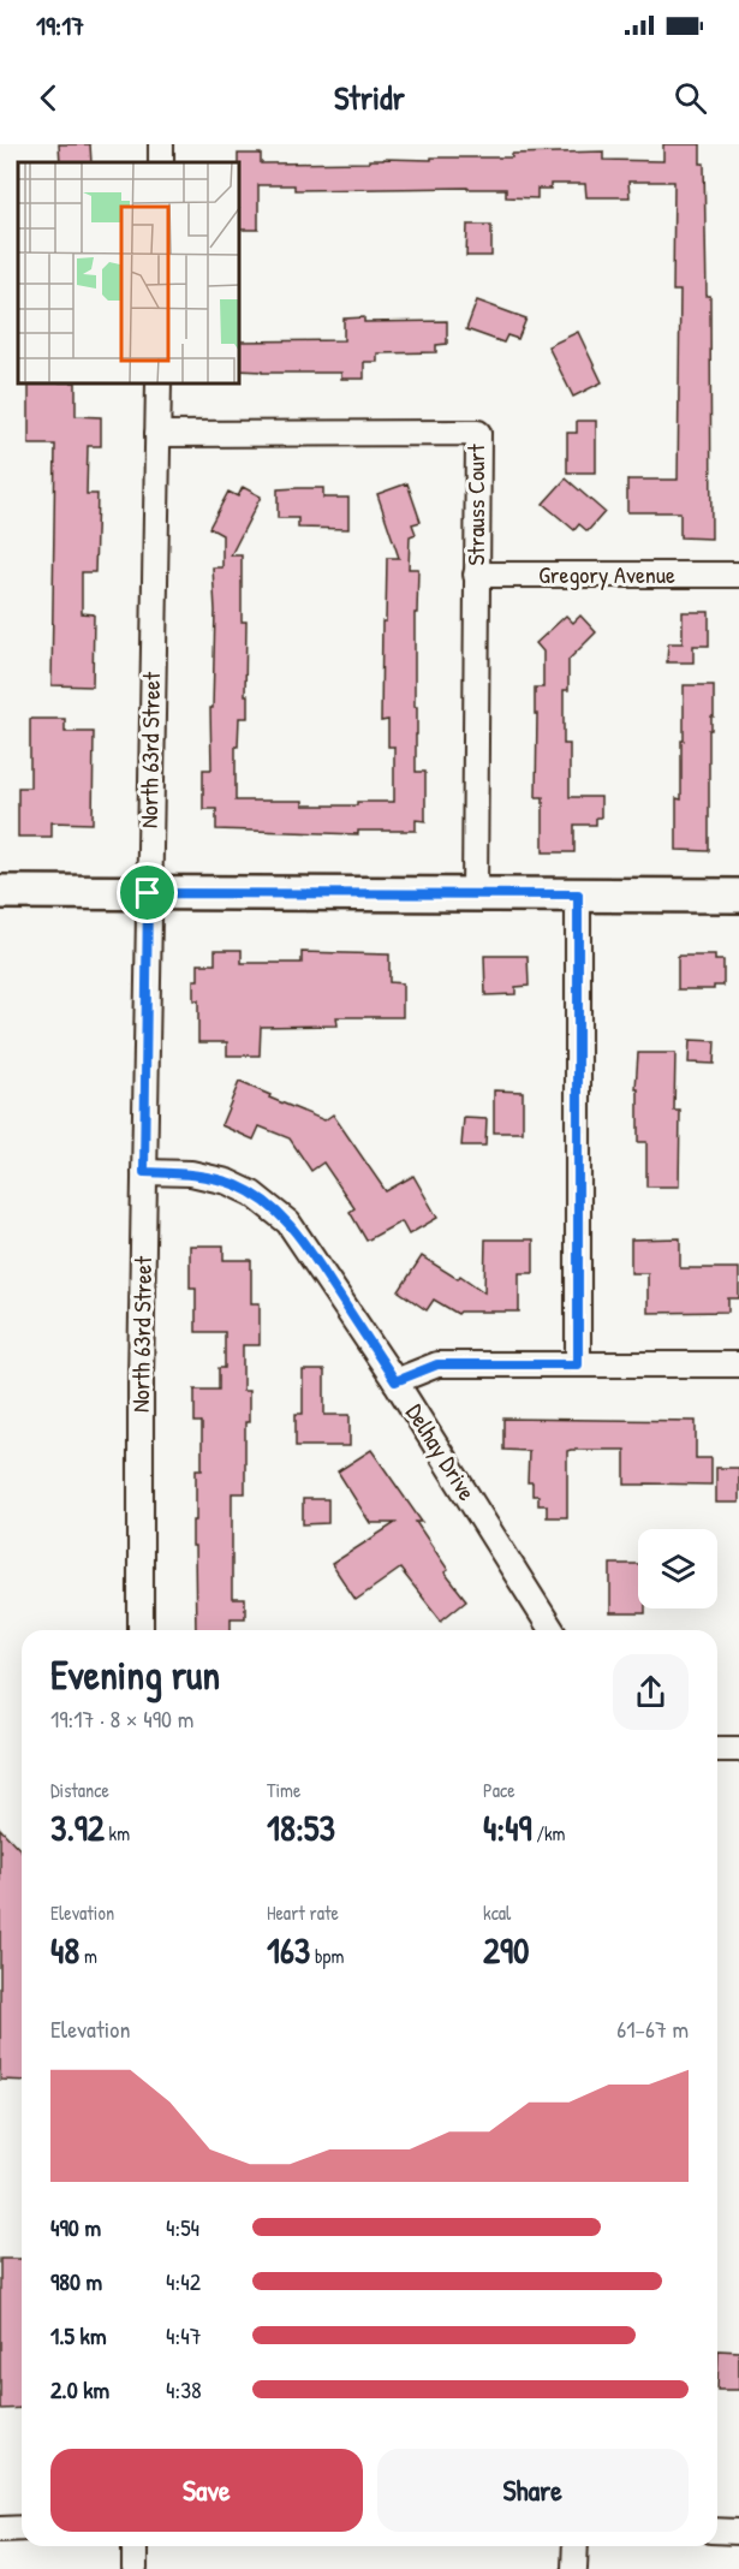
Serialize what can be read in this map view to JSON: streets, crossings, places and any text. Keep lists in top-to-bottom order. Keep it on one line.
{"streets":{"street":["Strauss Court","Gregory Avenue","North 63rd Street","Delhay Drive"]},"crossings":[["Strauss Court","Gregory Avenue"],["Strauss Court","North 63rd Street"],["North 63rd Street","Delhay Drive"]],"page":{"status":"19:17","header":"Stridr","heading":["Evening run","19:17 · 8 × 490 m"],"stats":[["Distance","3.92 km"],["Time","18:53"],["Pace","4:49 /km"],["Elevation","48 m"],["Heart rate","163 bpm"],["kcal","290"]],"chart":["Elevation","61–67 m"],"list":[{"name":"490 m","note":"4:54"},{"name":"980 m","note":"4:42"},{"name":"1.5 km","note":"4:47"},{"name":"2.0 km","note":"4:38"}],"buttons":["Save","Share"]}}
